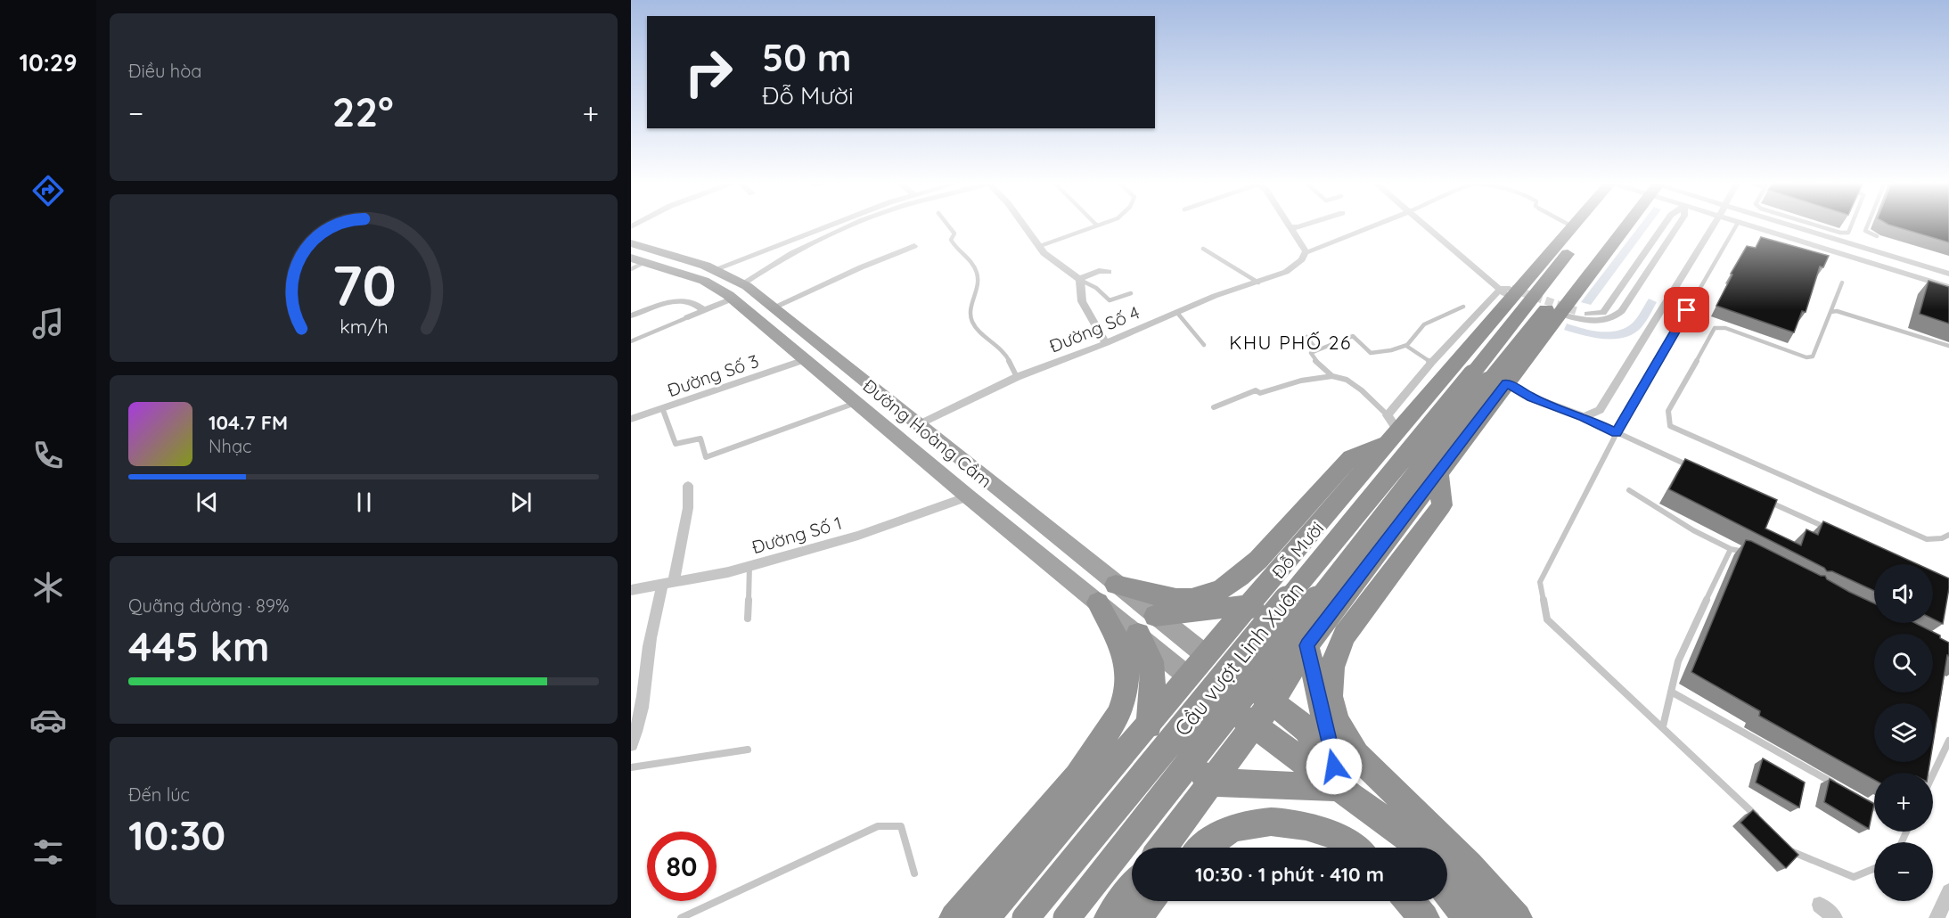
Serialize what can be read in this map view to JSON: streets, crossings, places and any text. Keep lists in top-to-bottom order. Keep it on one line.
{"streets":{"highway":["Đỗ Mười","Cầu vượt Linh Xuân"],"main road":["Đường Hoàng Cầm"],"street":["Đường Số 4","Đường Số 3","Đường Số 1"]},"crossings":[["Đường Số 4","Đường Hoàng Cầm"],["Đường Số 3","Đường Hoàng Cầm"],["Đường Hoàng Cầm","Đường Số 1"],["Đường Hoàng Cầm","Đỗ Mười"]],"districts":["KHU PHỐ 26"],"page":{"tabs":"10:29","tile":["Điều hòa",["Quãng đường · 89%","445 km"],["Đến lúc","10:30"]],"turn":["50 m","Đỗ Mười"],"heat":["−","22°","+"],"song":["104.7 FM","Nhạc"],"map_buttons":["+","−"],"limit":"80","trip":"10:30 · 1 phút · 410 m","gauge":["70","km/h"]}}
